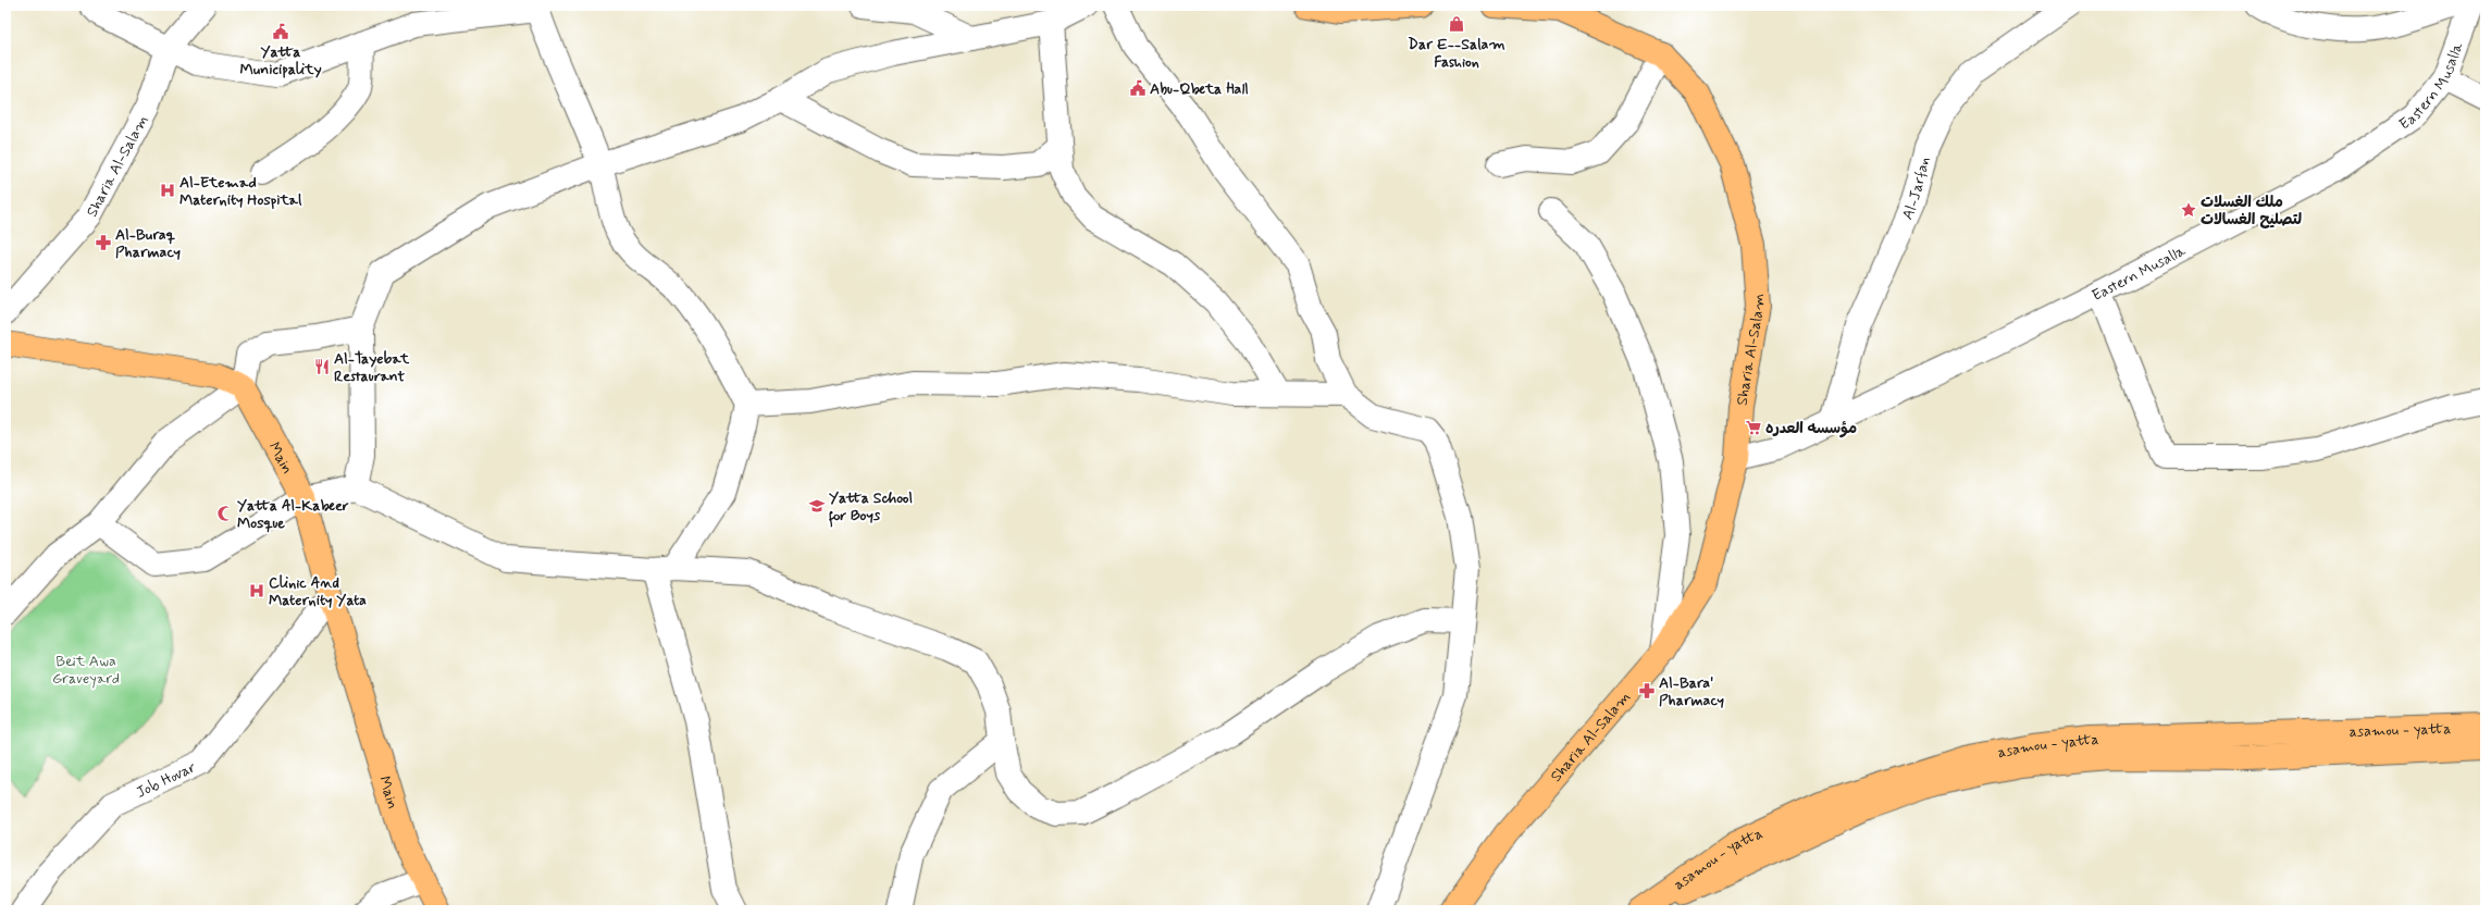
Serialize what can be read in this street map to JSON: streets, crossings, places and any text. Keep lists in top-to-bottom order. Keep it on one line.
{"streets":{"main road":["Sharia Al-Salam","Main","asamou - yatta"],"street":["Eastern Musalla","Al-Jarfan","Job Hovar"]},"crossings":[["Eastern Musalla","Sharia Al-Salam"],["Eastern Musalla","Al-Jarfan"],["Main","Job Hovar"]],"parks":["Beit Awa Graveyard"],"places":{"shop":["Dar E--Salam Fashion"],"public building":["Yatta Municipality","Abu-Qbeta Hall"],"hospital":["Al-Etemad Maternity Hospital","Clinic And Maternity Yata"],"place":["ملك الغسلات لتصليح الغسالات"],"pharmacy":["Al-Buraq Pharmacy","Al-Bara' Pharmacy"],"restaurant":["Al-Tayebat Restaurant"],"supermarket":["مؤسسه العدره"],"school or university":["Yatta School for Boys"],"mosque":["Yatta Al-Kabeer Mosque"]}}
